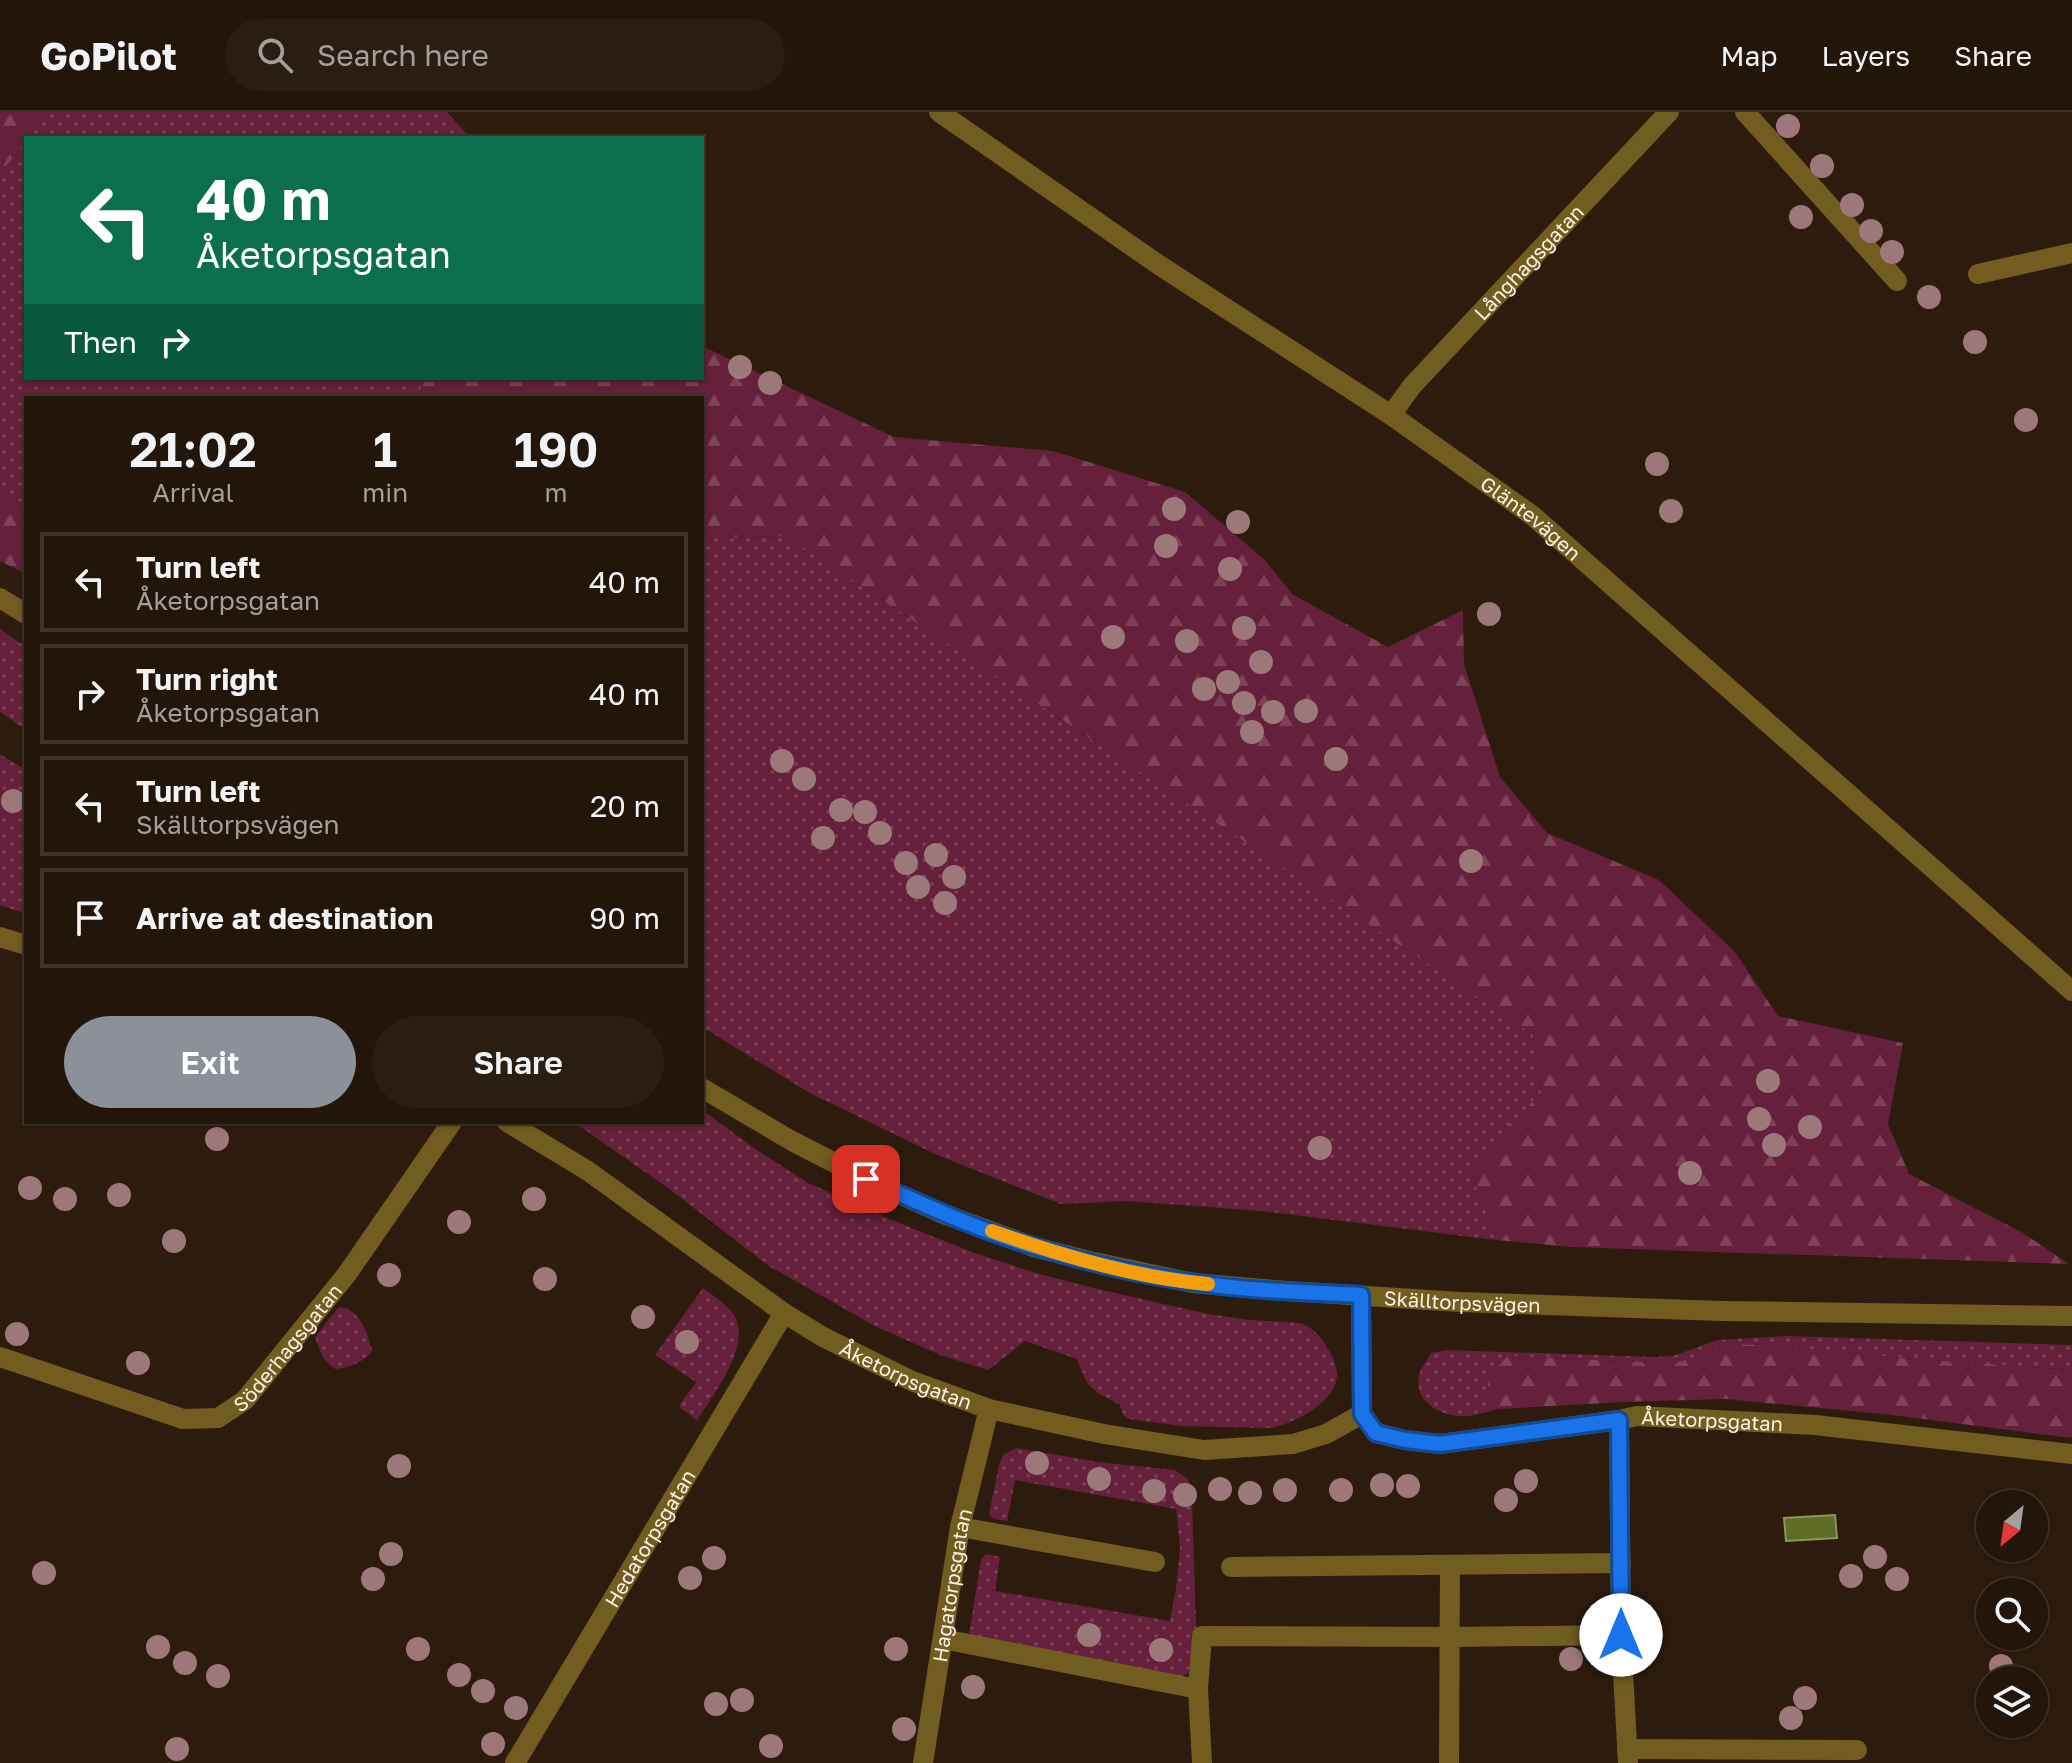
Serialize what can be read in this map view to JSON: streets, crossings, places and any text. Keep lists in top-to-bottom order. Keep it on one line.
{"streets":{"street":["Långhagsgatan","Gläntevägen","Skälltorpsvägen","Söderhagsgatan","Åketorpsgatan","Hedatorpsgatan","Hagatorpsgatan"]},"crossings":[["Långhagsgatan","Gläntevägen"],["Åketorpsgatan","Hedatorpsgatan"],["Åketorpsgatan","Hagatorpsgatan"]],"north":"bottom left","page":{"header":"GoPilot","search":"Search here","nav":["Map","Layers","Share"],"turn":["40 m","Åketorpsgatan"],"then":"Then","eta":["21:02","Arrival","1","min","190","m"],"list":[{"name":"Turn left","note":"Åketorpsgatan","value":"40 m"},{"name":"Turn right","note":"Åketorpsgatan","value":"40 m"},{"name":"Turn left","note":"Skälltorpsvägen","value":"20 m"},{"name":"Arrive at destination","value":"90 m"}],"buttons":["Exit","Share"]}}
